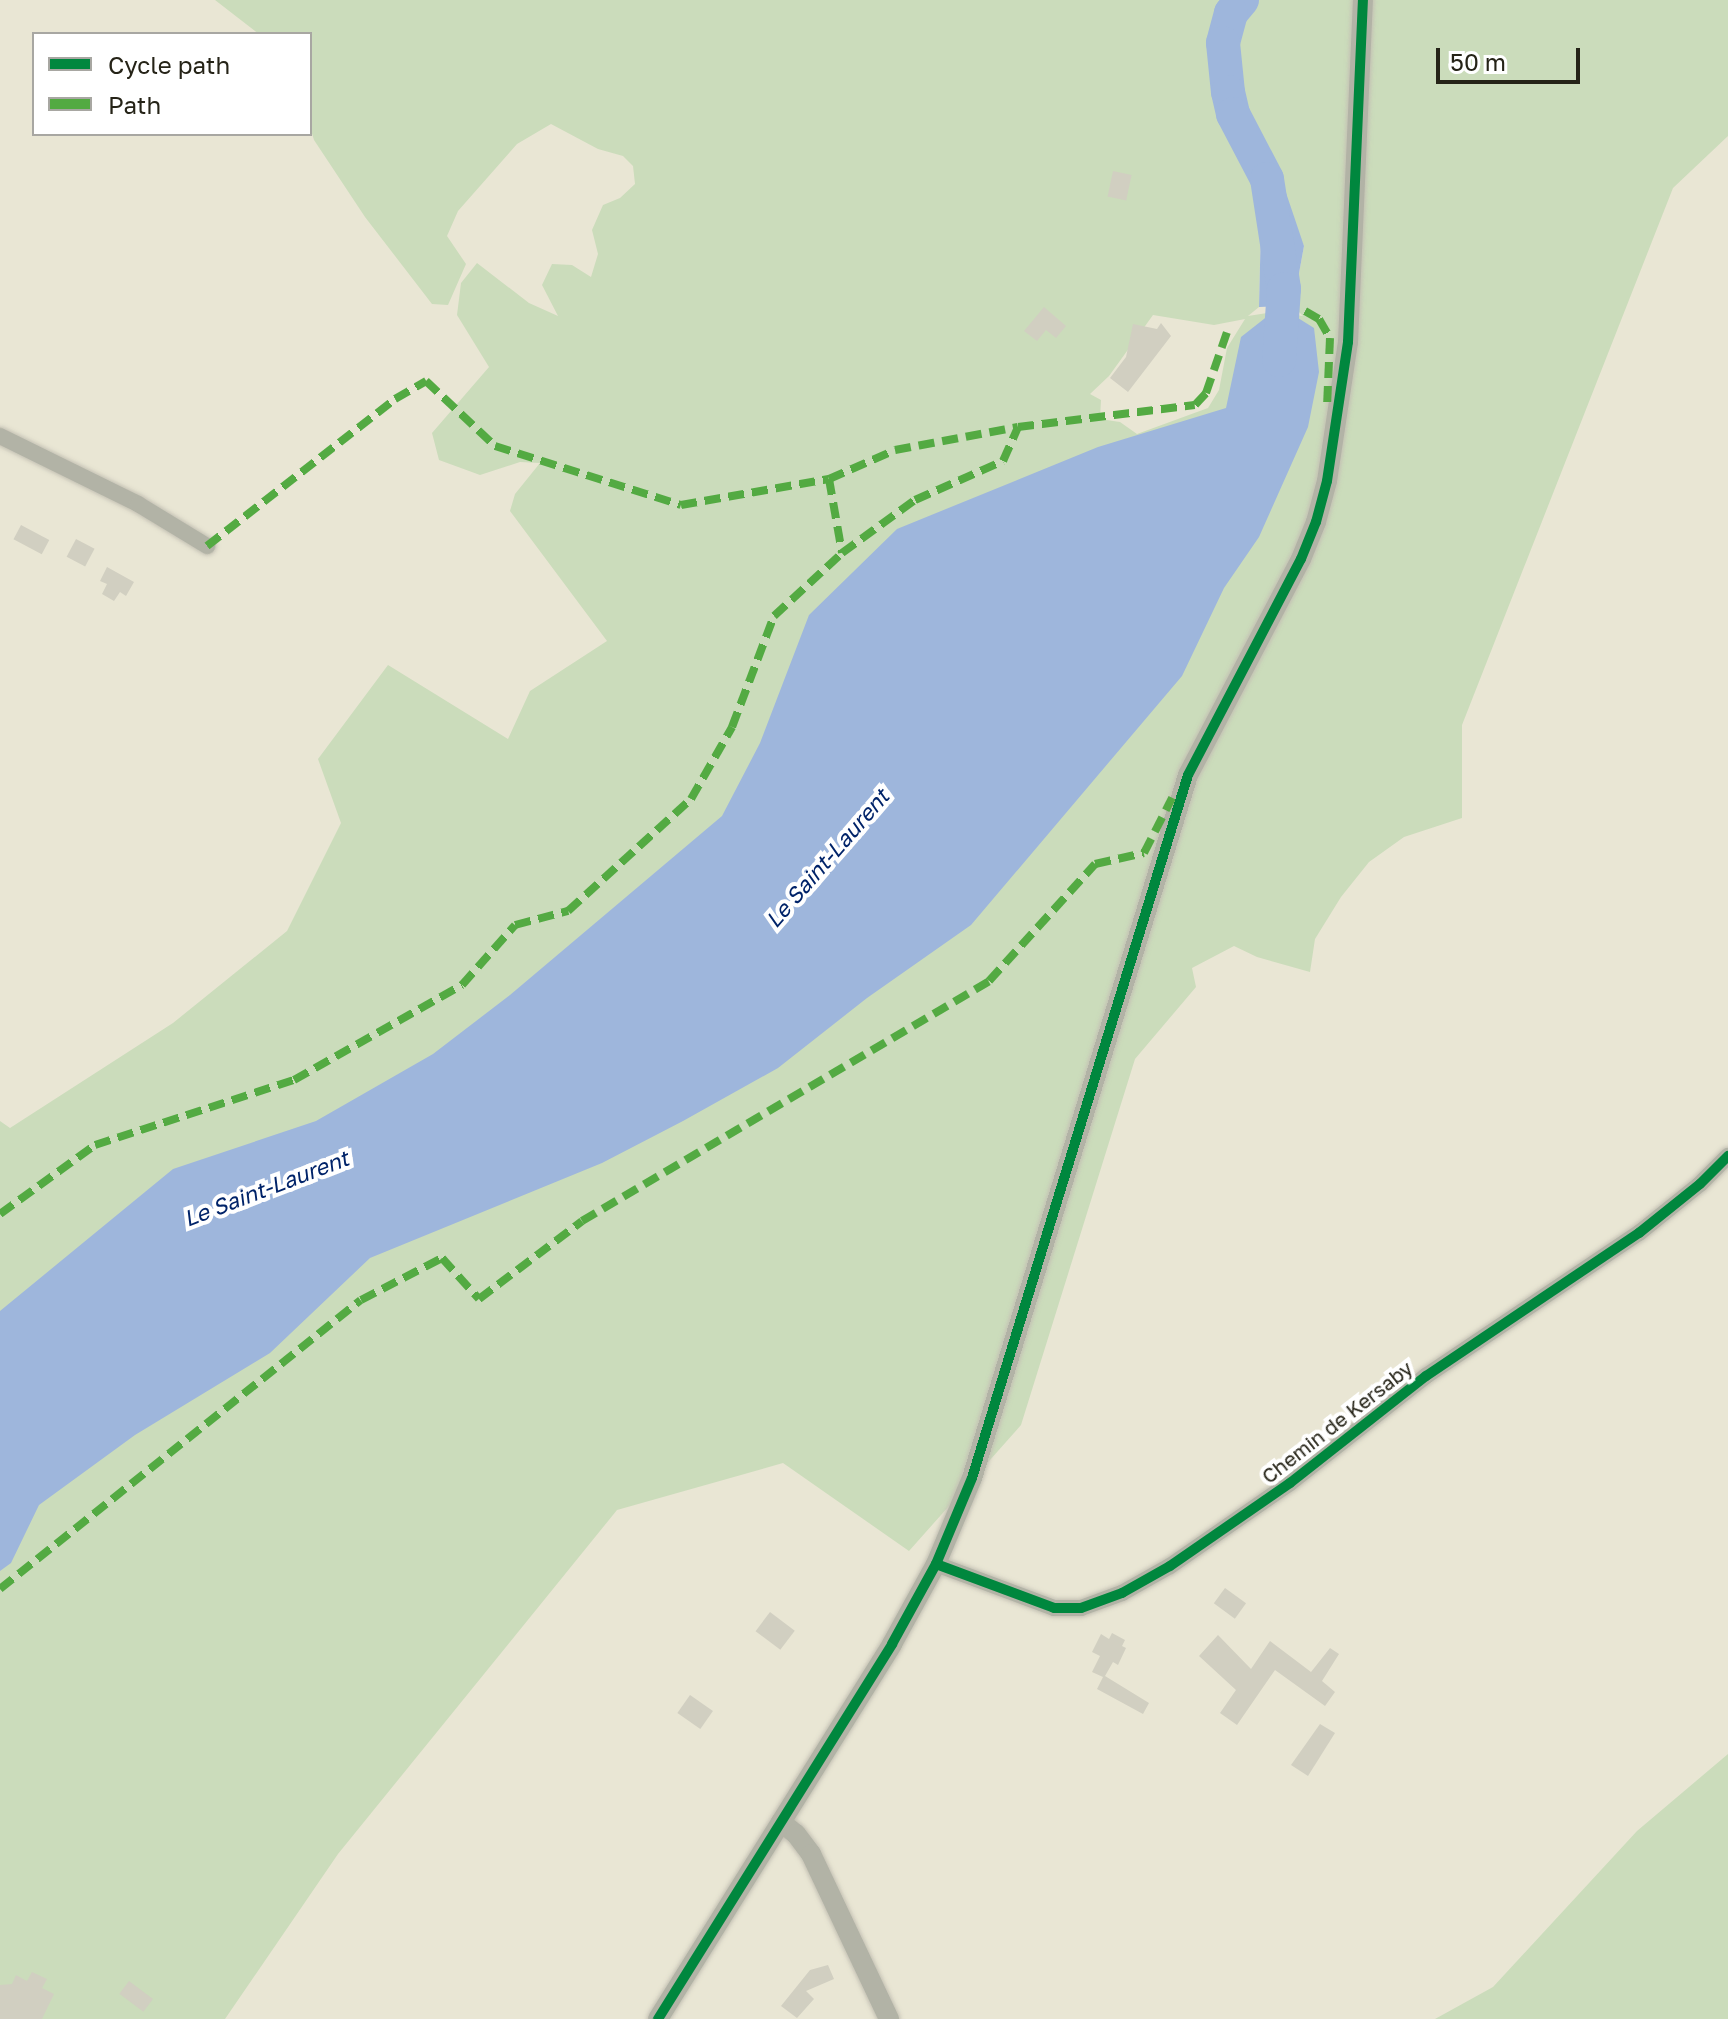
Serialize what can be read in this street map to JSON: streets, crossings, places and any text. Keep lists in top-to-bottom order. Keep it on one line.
{"streets":{"street":["Chemin de Kersaby"]},"water":["Le Saint-Laurent"],"legend":["Cycle path","Path"],"scale_bar":"50 m"}
